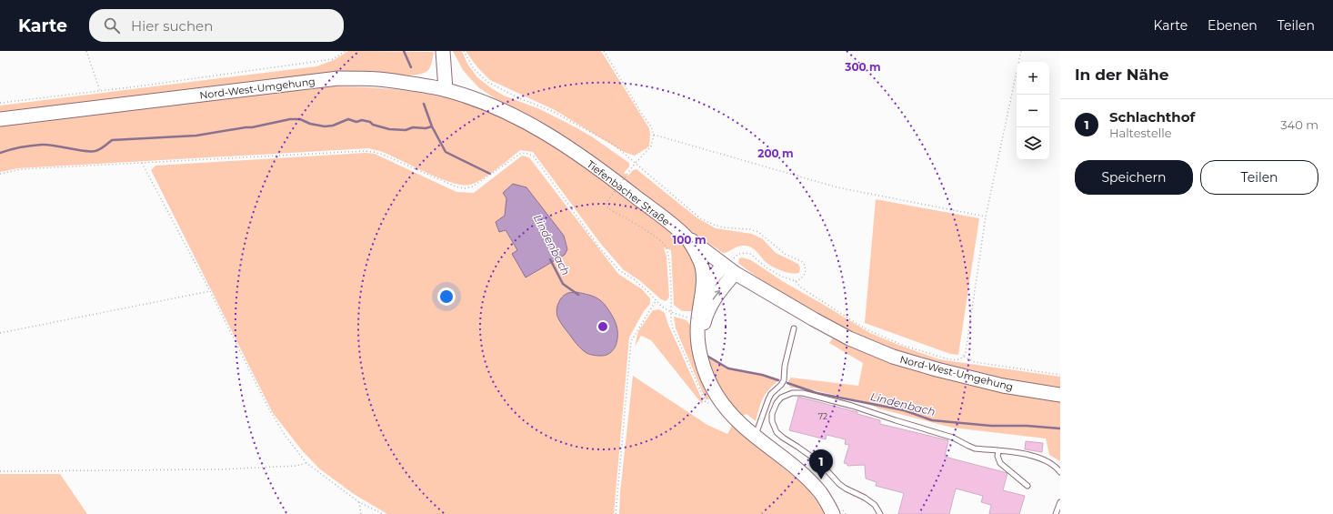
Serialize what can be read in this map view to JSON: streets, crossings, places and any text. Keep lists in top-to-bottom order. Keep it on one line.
{"streets":{"main road":["Nord-West-Umgehung","Tiefenbacher Straße"]},"crossings":[["Nord-West-Umgehung","Tiefenbacher Straße"]],"water":["Lindenbach"],"house_numbers":["72"],"page":{"header":"Karte","search":"Hier suchen","nav":["Karte","Ebenen","Teilen"],"heading":"In der Nähe","map_buttons":["+","−"],"list":[{"mark":"1","name":"Schlachthof","note":"Haltestelle","value":"340 m"}],"buttons":["Speichern","Teilen"],"pins":"1"},"rings":["300 m","200 m","100 m"]}
